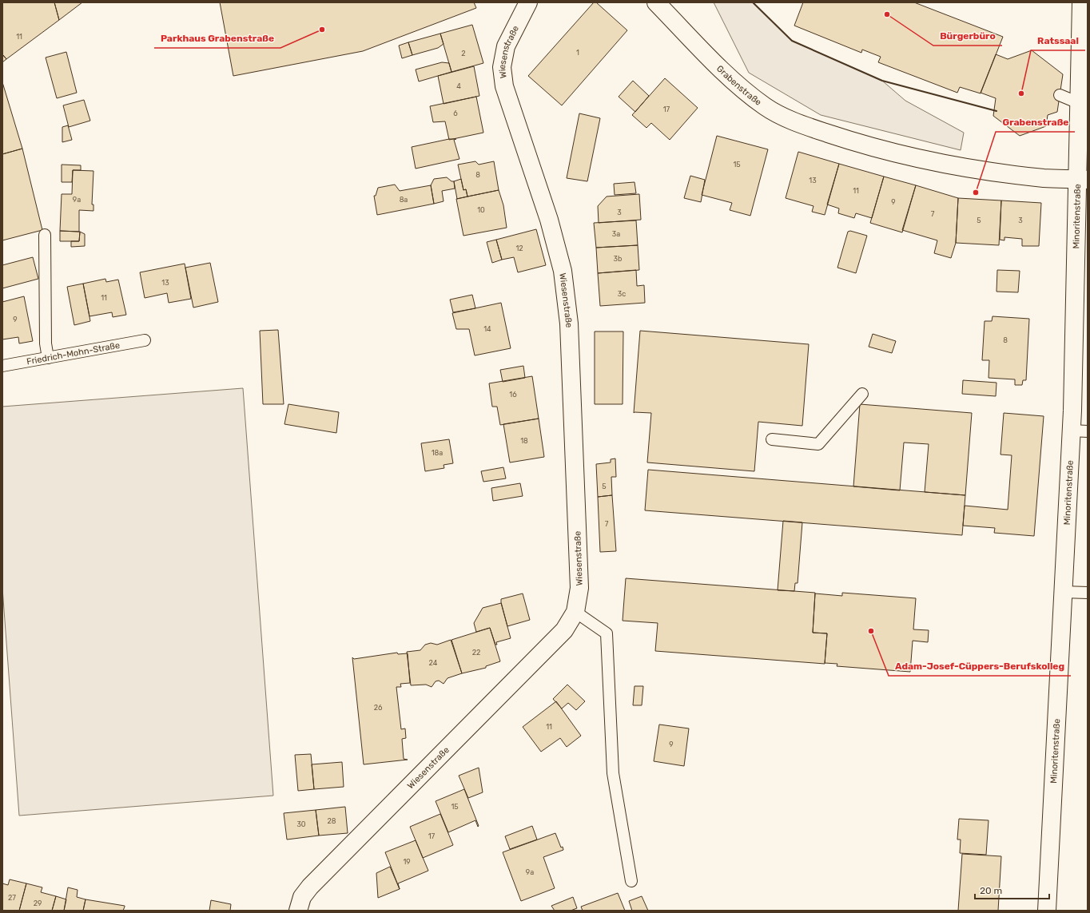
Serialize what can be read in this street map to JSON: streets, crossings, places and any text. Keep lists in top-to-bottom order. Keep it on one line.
{"streets":{"street":["Wiesenstraße","Grabenstraße","Minoritenstraße"],"lane":["Friedrich-Mohn-Straße"]},"crossings":[["Grabenstraße","Minoritenstraße"]],"places":["Bürgerbüro","Parkhaus Grabenstraße","Ratssaal","Grabenstraße","Adam-Josef-Cüppers-Berufskolleg"],"house_numbers":["11","1","2","4","17","6","15","8","13","11","9a","8a","9","10","3","7","5","3","3a","12","3b","13","3c","11","9","14","8","16","18","18a","5","7","22","24","26","11","9","15","28","30","17","19","9a","27","29"],"scale_bar":"20 m"}
